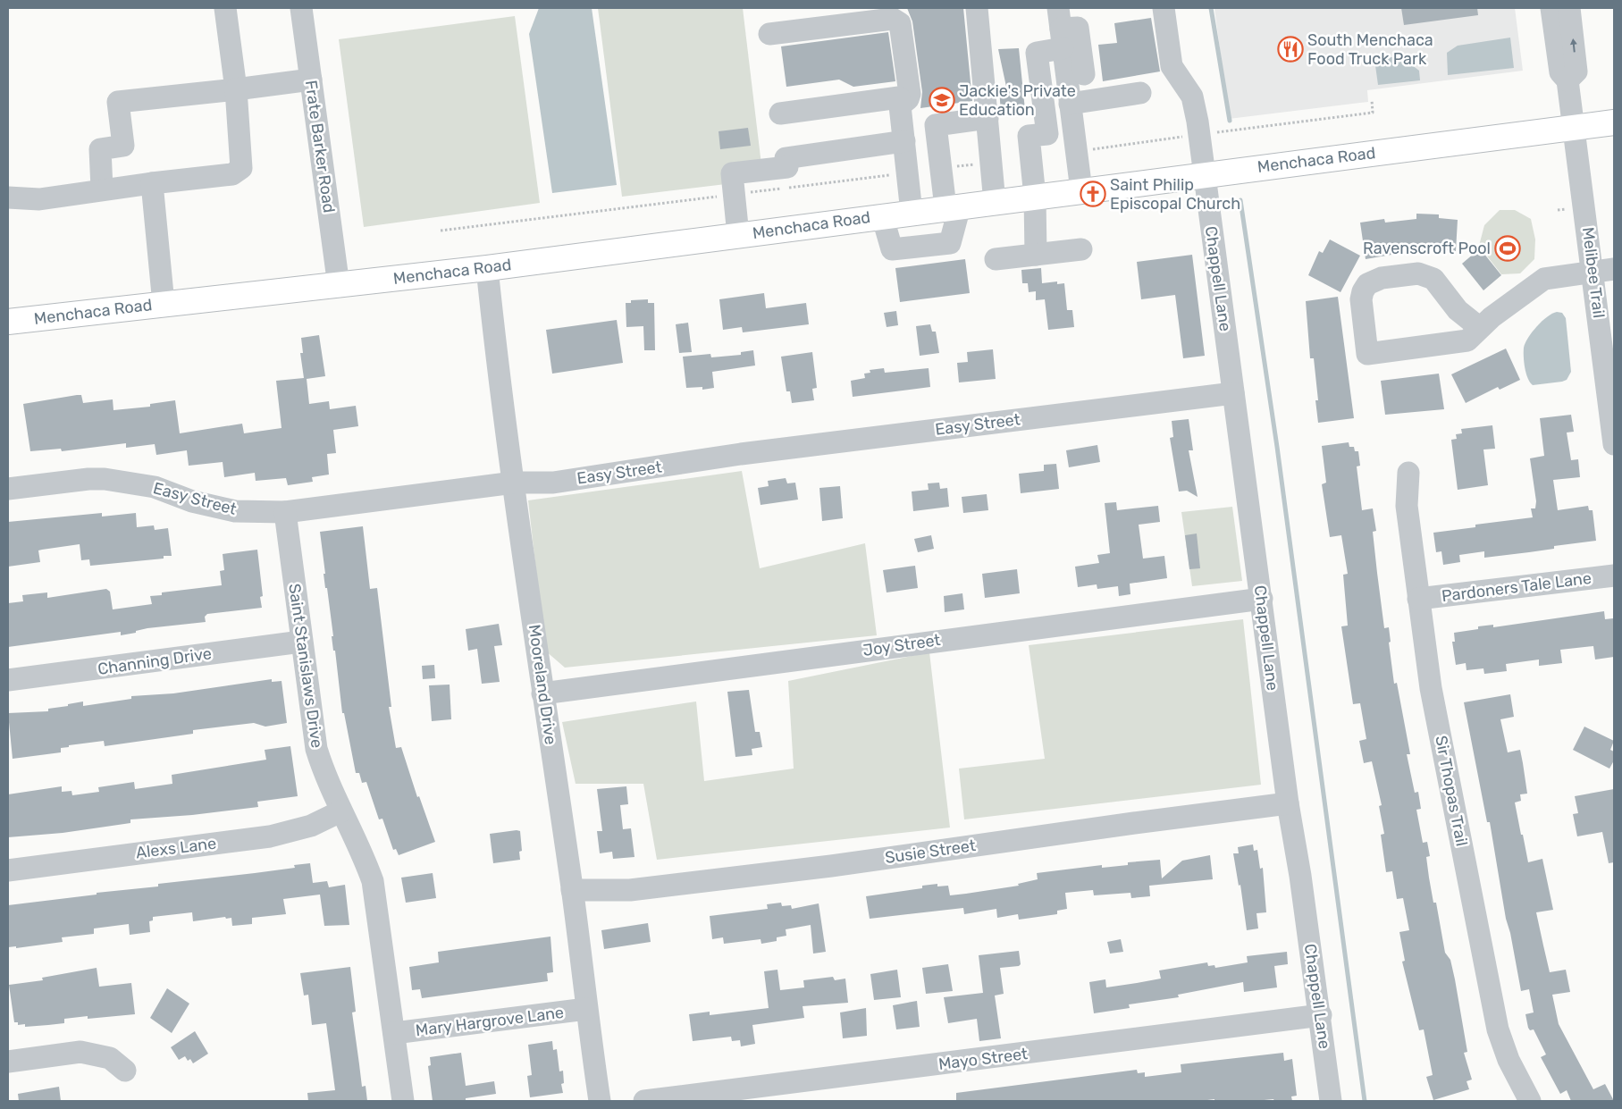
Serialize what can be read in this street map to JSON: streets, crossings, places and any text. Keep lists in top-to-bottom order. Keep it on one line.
{"streets":{"main road":["Menchaca Road"],"street":["Frate Barker Road","Melibee Trail","Chappell Lane","Easy Street","Pardoners Tale Lane","Joy Street","Channing Drive","Saint Stanislaws Drive","Mooreland Drive","Sir Thopas Trail","Alexs Lane","Susie Street","Mary Hargrove Lane","Mayo Street"]},"crossings":[["Frate Barker Road","Menchaca Road"],["Menchaca Road","Melibee Trail"],["Menchaca Road","Chappell Lane"],["Menchaca Road","Mooreland Drive"],["Chappell Lane","Easy Street"],["Chappell Lane","Joy Street"],["Chappell Lane","Susie Street"],["Chappell Lane","Mayo Street"],["Easy Street","Saint Stanislaws Drive"],["Easy Street","Mooreland Drive"],["Pardoners Tale Lane","Sir Thopas Trail"],["Joy Street","Mooreland Drive"],["Channing Drive","Saint Stanislaws Drive"],["Saint Stanislaws Drive","Alexs Lane"],["Saint Stanislaws Drive","Mary Hargrove Lane"],["Mooreland Drive","Susie Street"],["Mooreland Drive","Mary Hargrove Lane"]],"places":{"restaurant":["South Menchaca Food Truck Park"],"school or university":["Jackie's Private Education"],"church":["Saint Philip Episcopal Church"],"sports":["Ravenscroft Pool"]}}
